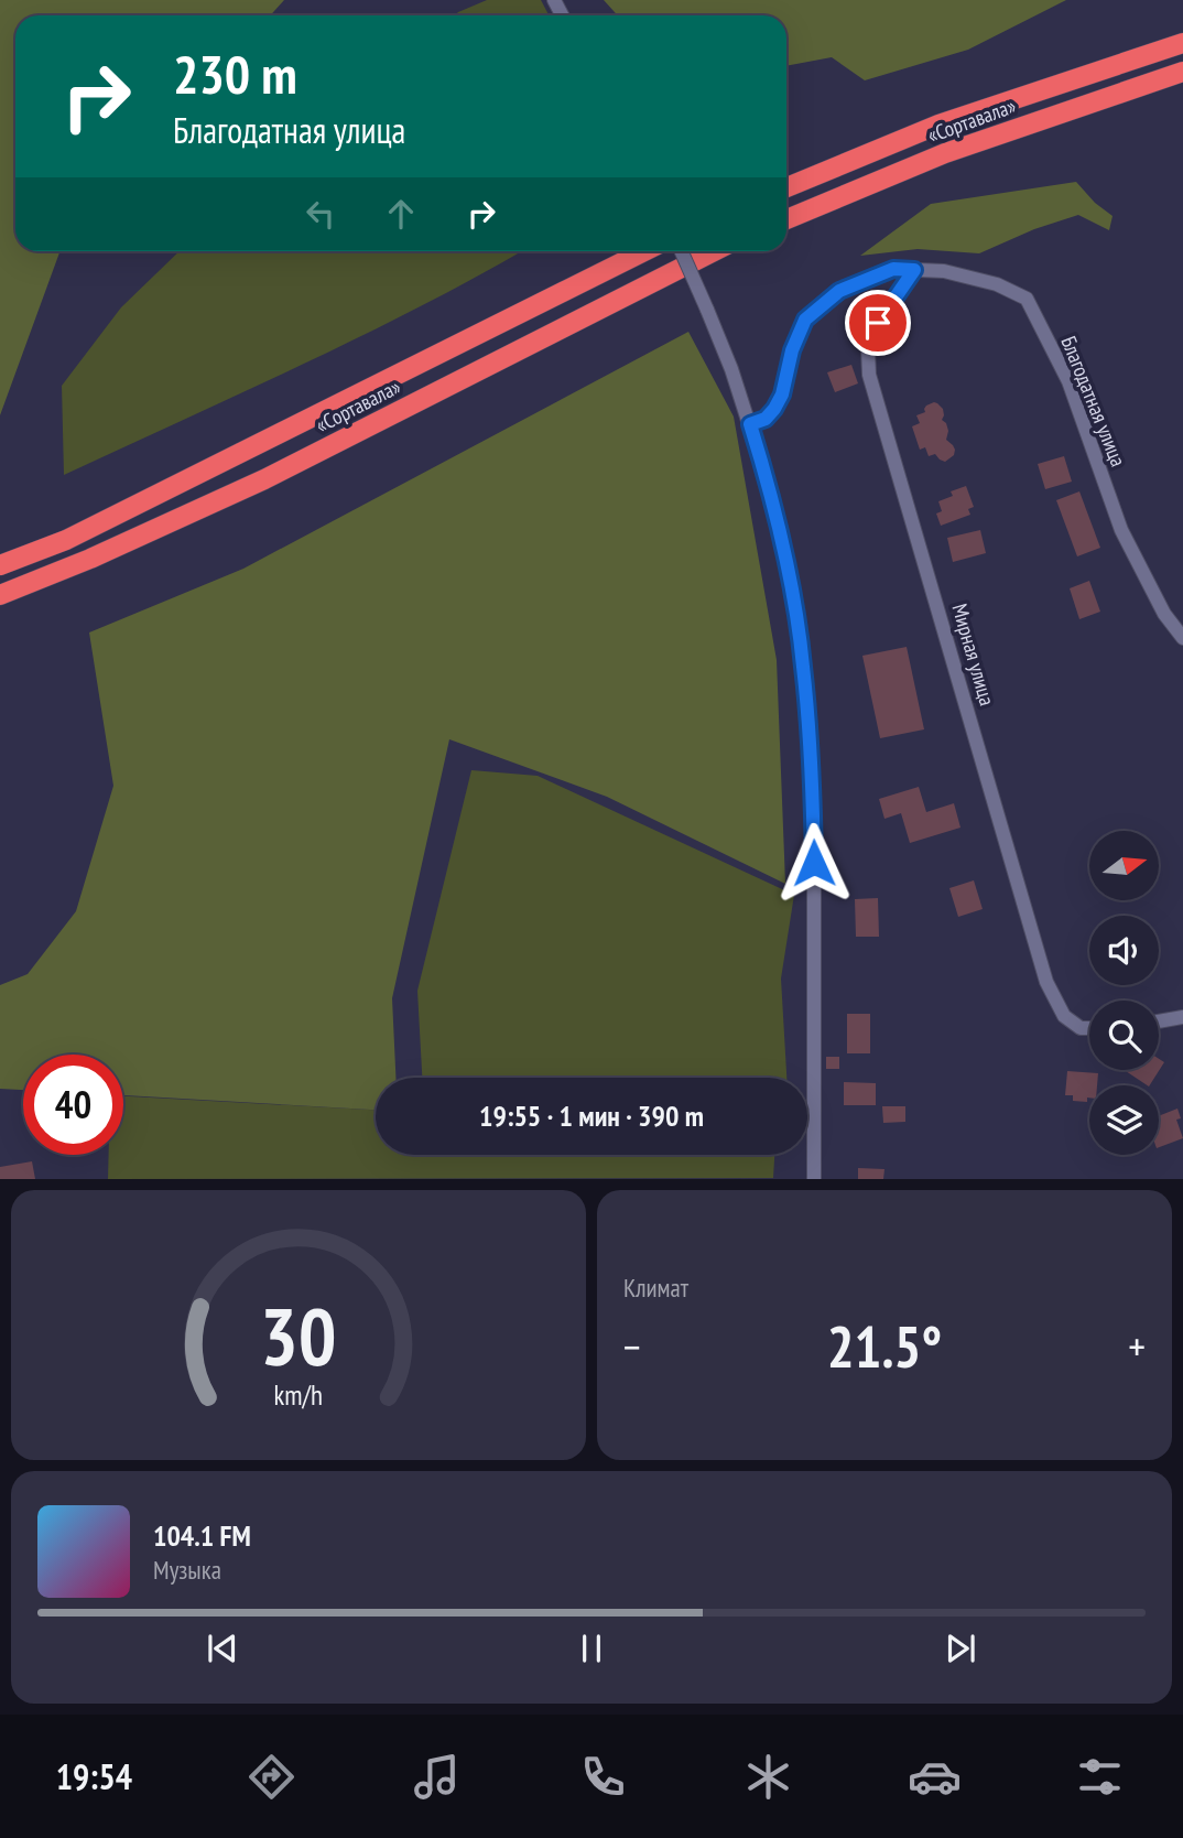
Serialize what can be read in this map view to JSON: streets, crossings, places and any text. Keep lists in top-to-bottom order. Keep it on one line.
{"streets":{"highway":["«Сортавала»"],"street":["Благодатная улица","Мирная улица"]},"crossings":[["Благодатная улица","Мирная улица"]],"north":"right","page":{"turn":["230 m","Благодатная улица"],"limit":"40","trip":"19:55 · 1 мин · 390 m","tile":"Климат","heat":["−","21.5°","+"],"song":["104.1 FM","Музыка"],"tabs":"19:54","gauge":["30","km/h"]}}
